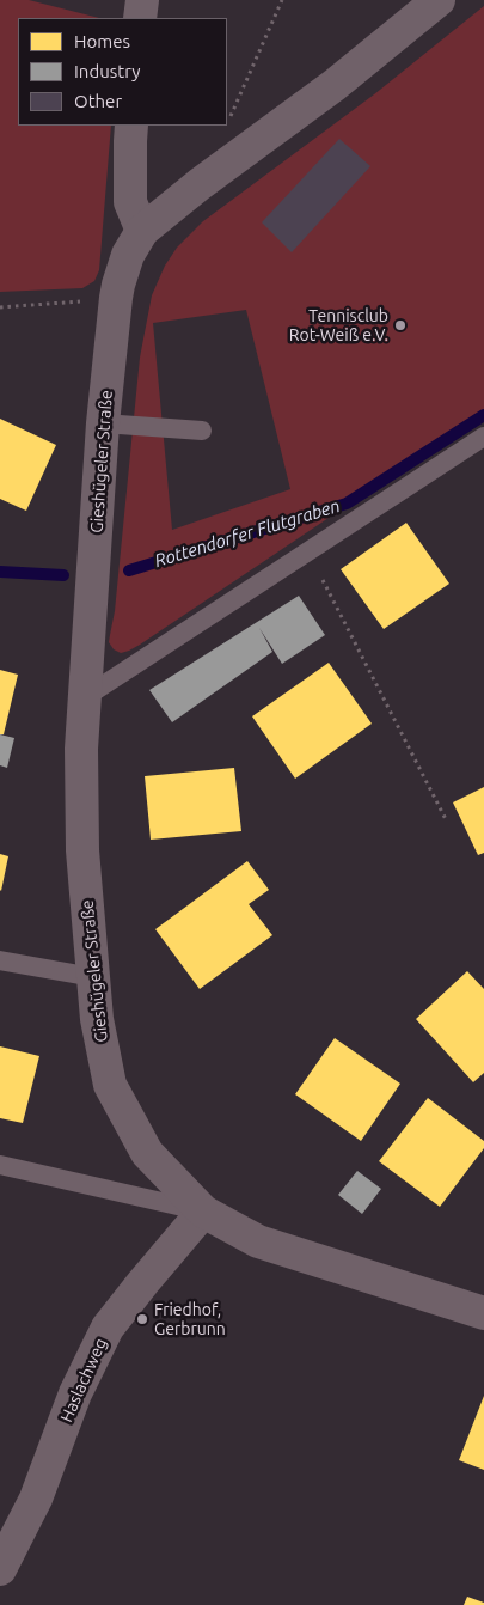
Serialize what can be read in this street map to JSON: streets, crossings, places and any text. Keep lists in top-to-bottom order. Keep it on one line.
{"streets":{"street":["Gieshügeler Straße","Haslachweg"]},"crossings":[["Gieshügeler Straße","Haslachweg"]],"water":["Rottendorfer Flutgraben"],"places":["Tennisclub Rot-Weiß e.V.","Friedhof, Gerbrunn"],"legend":["Homes","Industry","Other"]}
